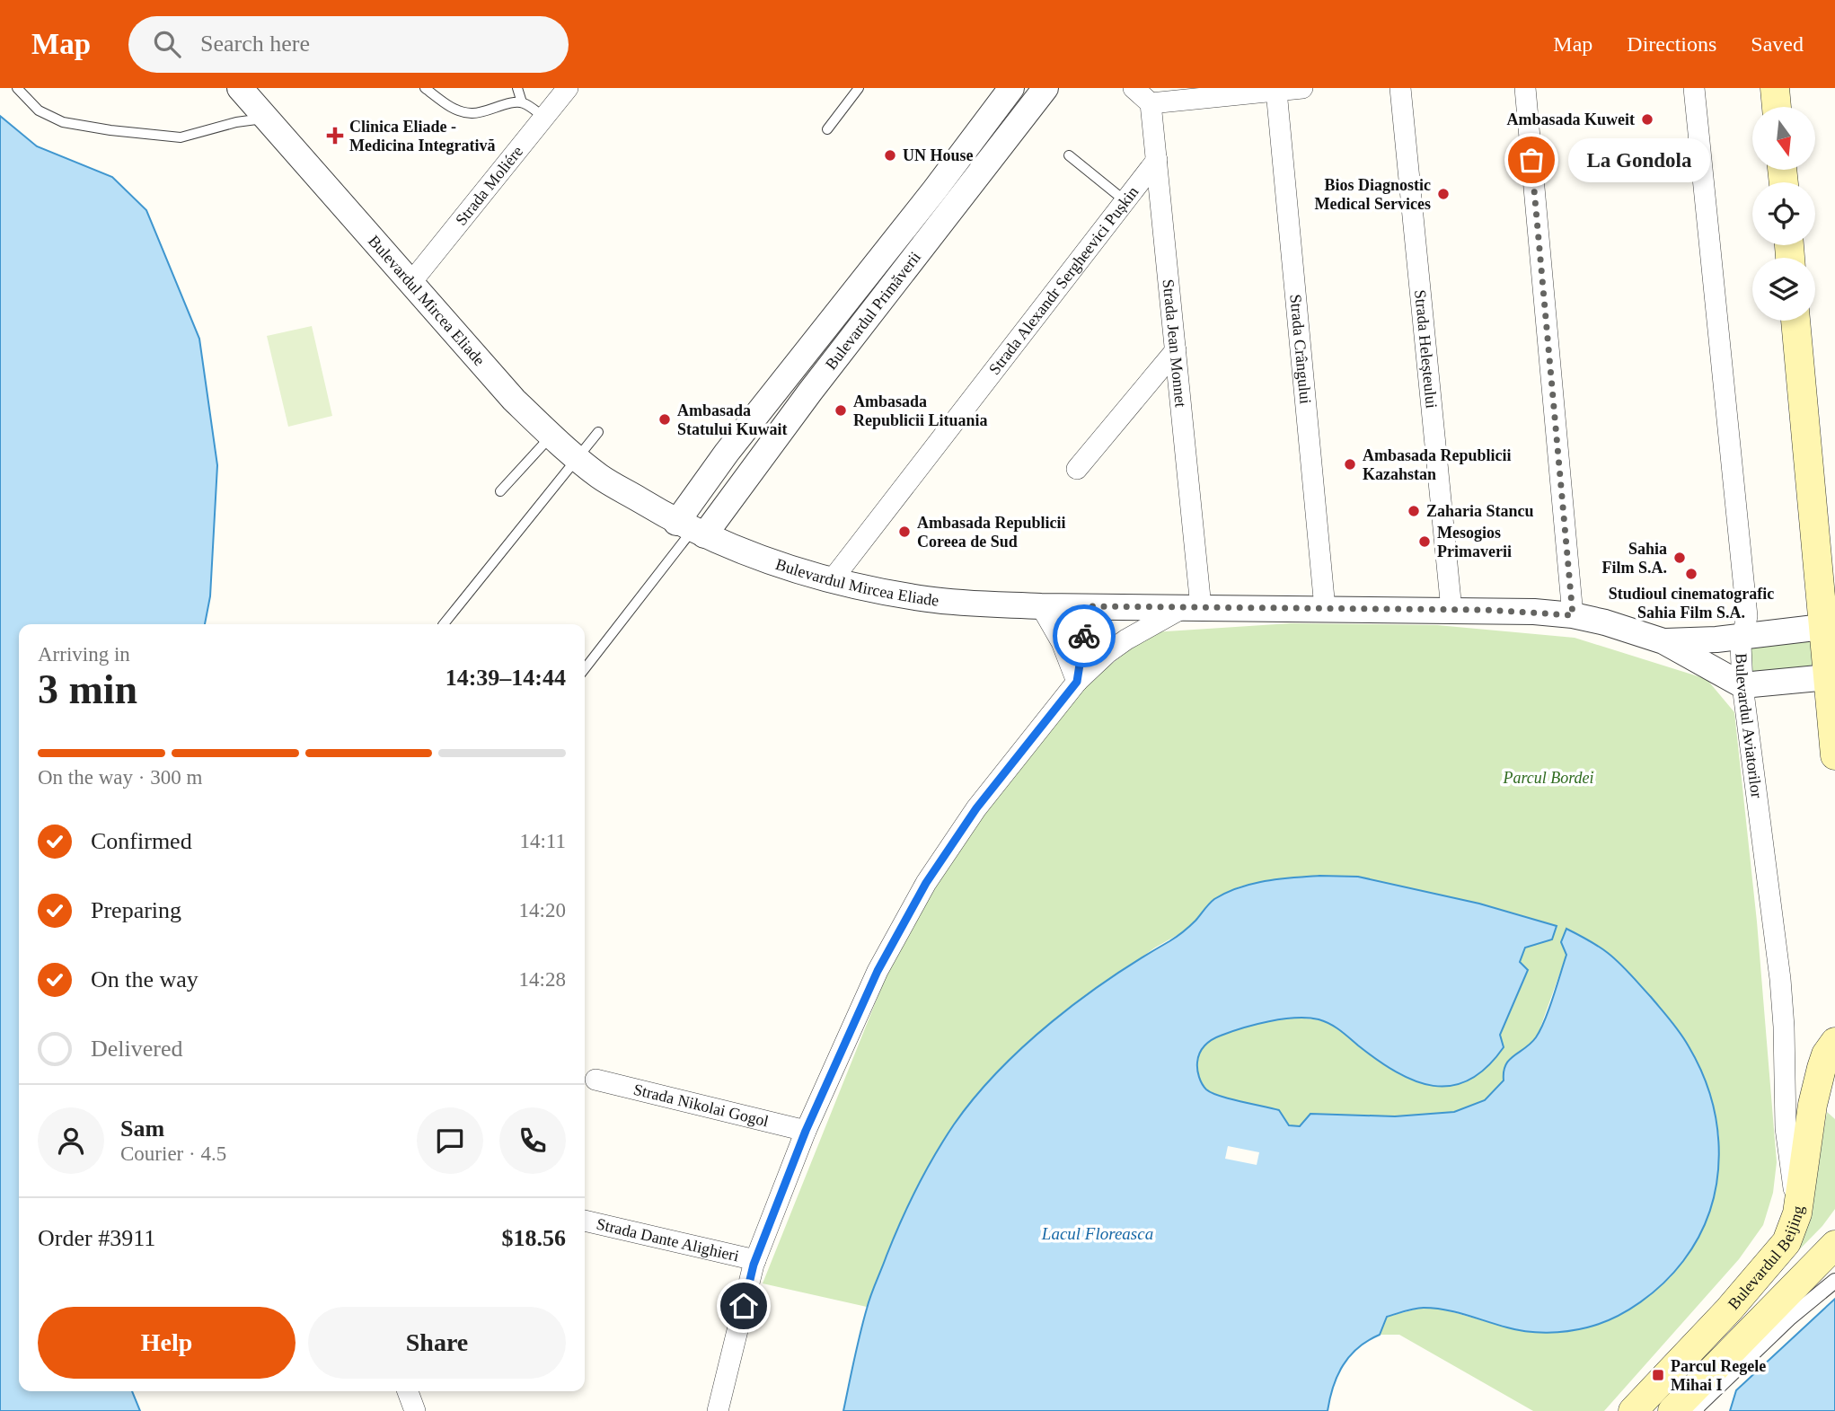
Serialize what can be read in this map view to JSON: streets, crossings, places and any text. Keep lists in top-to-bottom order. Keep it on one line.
{"streets":{"main road":["Bulevardul Beijing"],"street":["Strada Moliére","Strada Alexandr Sergheevici Pușkin","Bulevardul Mircea Eliade","Bulevardul Primăverii","Strada Jean Monnet","Strada Heleșteului","Strada Crângului","Bulevardul Aviatorilor","Strada Nikolai Gogol","Strada Dante Alighieri"]},"crossings":[["Strada Moliére","Bulevardul Mircea Eliade"],["Strada Alexandr Sergheevici Pușkin","Bulevardul Mircea Eliade"],["Strada Alexandr Sergheevici Pușkin","Strada Jean Monnet"],["Bulevardul Mircea Eliade","Bulevardul Primăverii"],["Bulevardul Mircea Eliade","Strada Jean Monnet"],["Bulevardul Mircea Eliade","Strada Heleșteului"],["Bulevardul Mircea Eliade","Strada Crângului"],["Bulevardul Mircea Eliade","Bulevardul Aviatorilor"],["Bulevardul Aviatorilor","Bulevardul Beijing"]],"water":["Lacul Floreasca"],"parks":["Parcul Bordei"],"places":{"other":["Ambasada Kuweit","UN House","La Gondola","Bios Diagnostic Medical Services","Ambasada Republicii Lituania","Ambasada Statului Kuwait","Ambasada Republicii Kazahstan","Zaharia Stancu","Ambasada Republicii Coreea de Sud","Mesogios Primaverii","Sahia Film S.A.","Studioul cinematografic Sahia Film S.A."],"health":["Clinica Eliade - Medicina Integrativă"],"transit":["Parcul Regele Mihai I"]},"north":"bottom","page":{"header":"Map","search":"Search here","nav":["Map","Directions","Saved"],"bubble":"La Gondola","heading":["3 min","Arriving in","14:39–14:44"],"panel":["Sam","Courier · 4.5","Order #3911","$18.56"],"bar":"On the way · 300 m","list":[["Confirmed","14:11"],["Preparing","14:20"],["On the way","14:28"],"Delivered"],"buttons":["Help","Share"]}}
